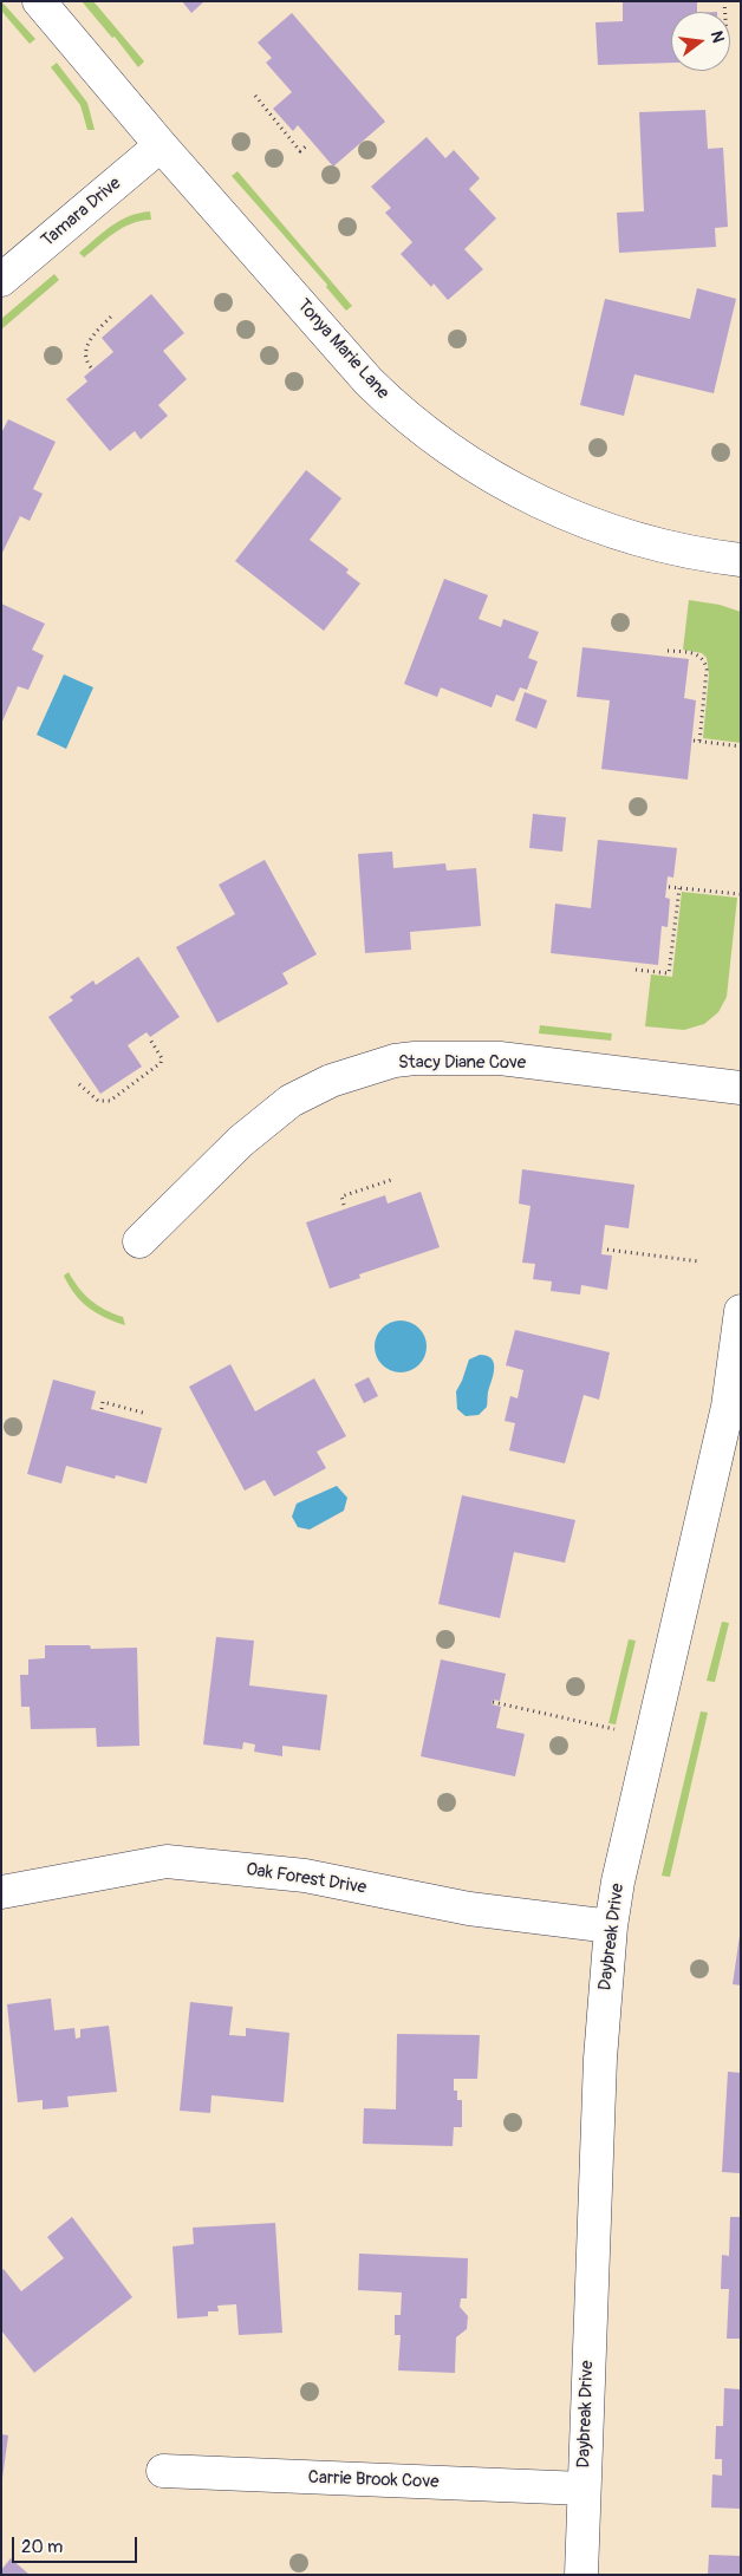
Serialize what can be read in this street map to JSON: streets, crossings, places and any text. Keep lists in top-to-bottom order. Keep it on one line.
{"streets":{"street":["Tamara Drive","Tonya Marie Lane","Stacy Diane Cove","Oak Forest Drive","Daybreak Drive","Carrie Brook Cove"]},"crossings":[["Tamara Drive","Tonya Marie Lane"],["Oak Forest Drive","Daybreak Drive"],["Daybreak Drive","Carrie Brook Cove"]],"scale_bar":"20 m","north":"right"}
